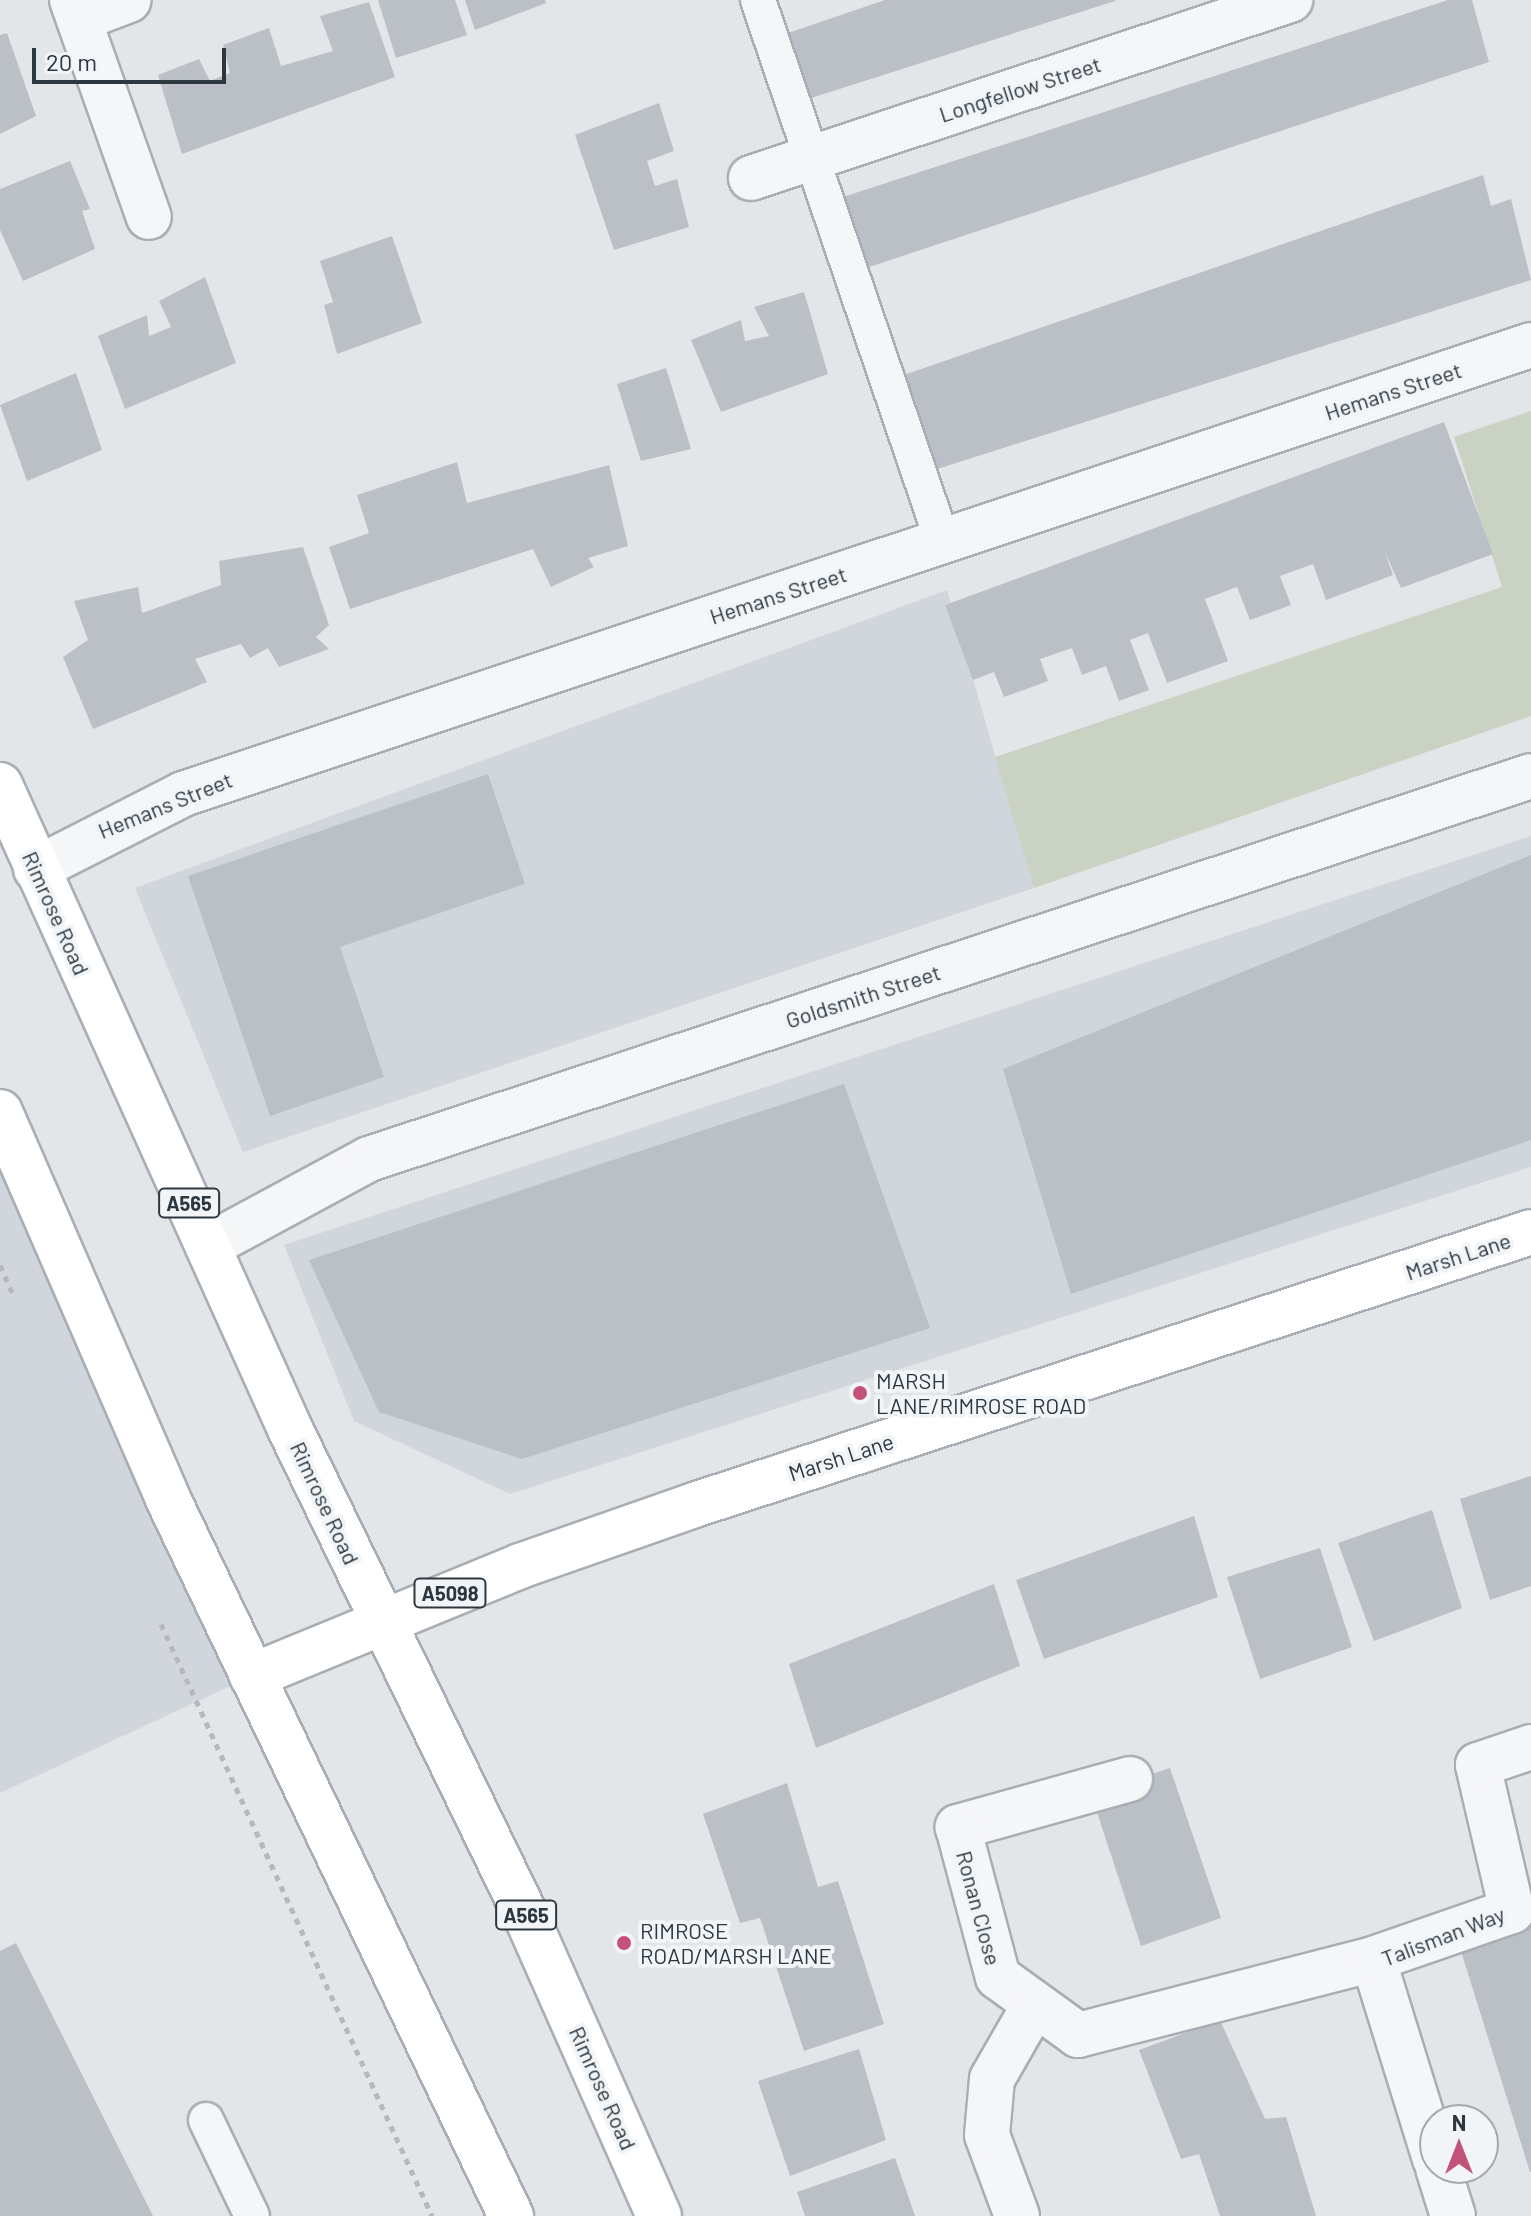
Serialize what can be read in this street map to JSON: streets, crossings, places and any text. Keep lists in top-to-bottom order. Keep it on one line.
{"streets":{"main road":["Rimrose Road","A565","Marsh Lane","A5098"],"street":["Longfellow Street","Hemans Street","Goldsmith Street","Ronan Close","Talisman Way"]},"crossings":[["Hemans Street","Rimrose Road"],["Rimrose Road","Goldsmith Street"],["Rimrose Road","Marsh Lane"],["Ronan Close","Talisman Way"]],"places":["MARSH LANE/RIMROSE ROAD","RIMROSE ROAD/MARSH LANE"],"scale_bar":"20 m","north":"top"}
